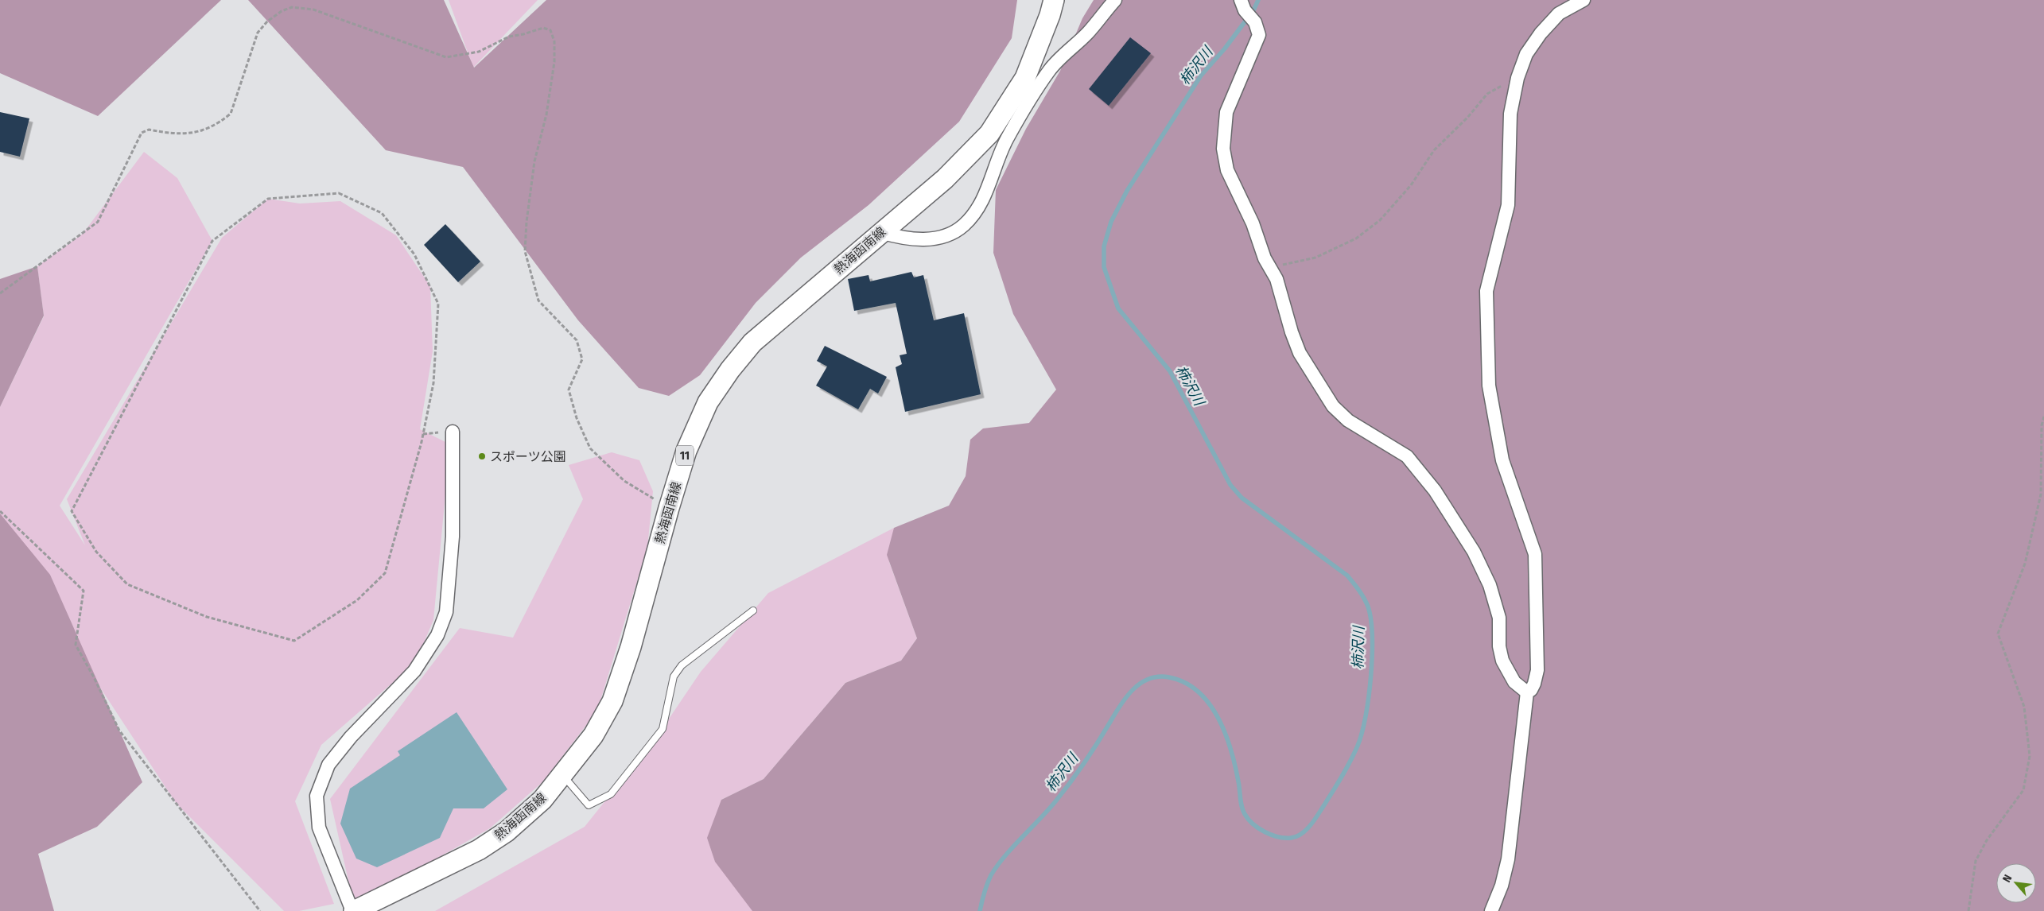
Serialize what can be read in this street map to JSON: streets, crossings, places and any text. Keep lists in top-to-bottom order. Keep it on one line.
{"streets":{"main road":["熱海函南線","11"]},"water":["柿沢川"],"places":["スポーツ公園"],"north":"top left"}
